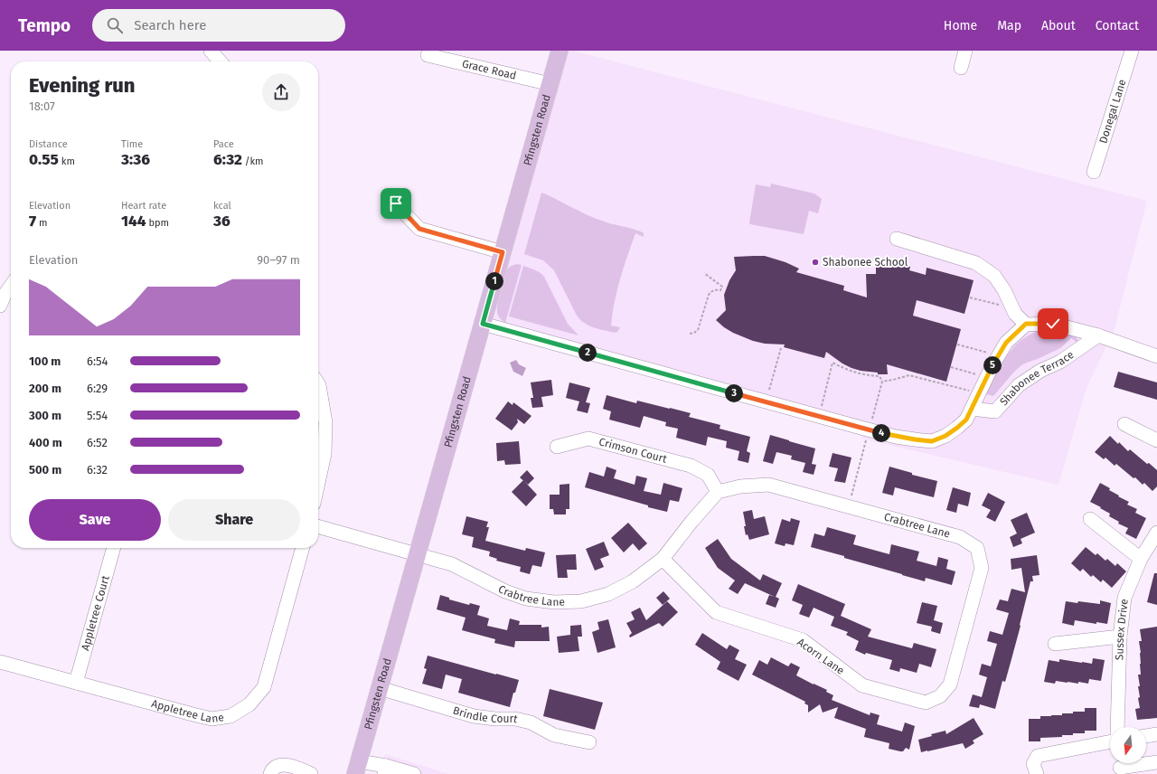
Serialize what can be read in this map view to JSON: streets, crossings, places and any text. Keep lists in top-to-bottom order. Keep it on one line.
{"streets":{"main road":["Pfingsten Road"],"street":["Grace Road","Donegal Lane","Shabonee Terrace","Crimson Court","Crabtree Lane","Appletree Court","Sussex Drive","Acorn Lane","Appletree Lane","Brindle Court"]},"crossings":[["Grace Road","Pfingsten Road"],["Pfingsten Road","Crabtree Lane"],["Pfingsten Road","Brindle Court"],["Crimson Court","Crabtree Lane"],["Crabtree Lane","Acorn Lane"],["Appletree Court","Appletree Lane"]],"places":["Shabonee School"],"north":"bottom","page":{"header":"Tempo","search":"Search here","nav":["Home","Map","About","Contact"],"heading":["Evening run","18:07"],"stats":[["Distance","0.55 km"],["Time","3:36"],["Pace","6:32 /km"],["Elevation","7 m"],["Heart rate","144 bpm"],["kcal","36"]],"chart":["Elevation","90–97 m"],"pins":["1","2","5","3","4"],"list":[{"name":"100 m","note":"6:54"},{"name":"200 m","note":"6:29"},{"name":"300 m","note":"5:54"},{"name":"400 m","note":"6:52"},{"name":"500 m","note":"6:32"}],"buttons":["Save","Share"]}}
